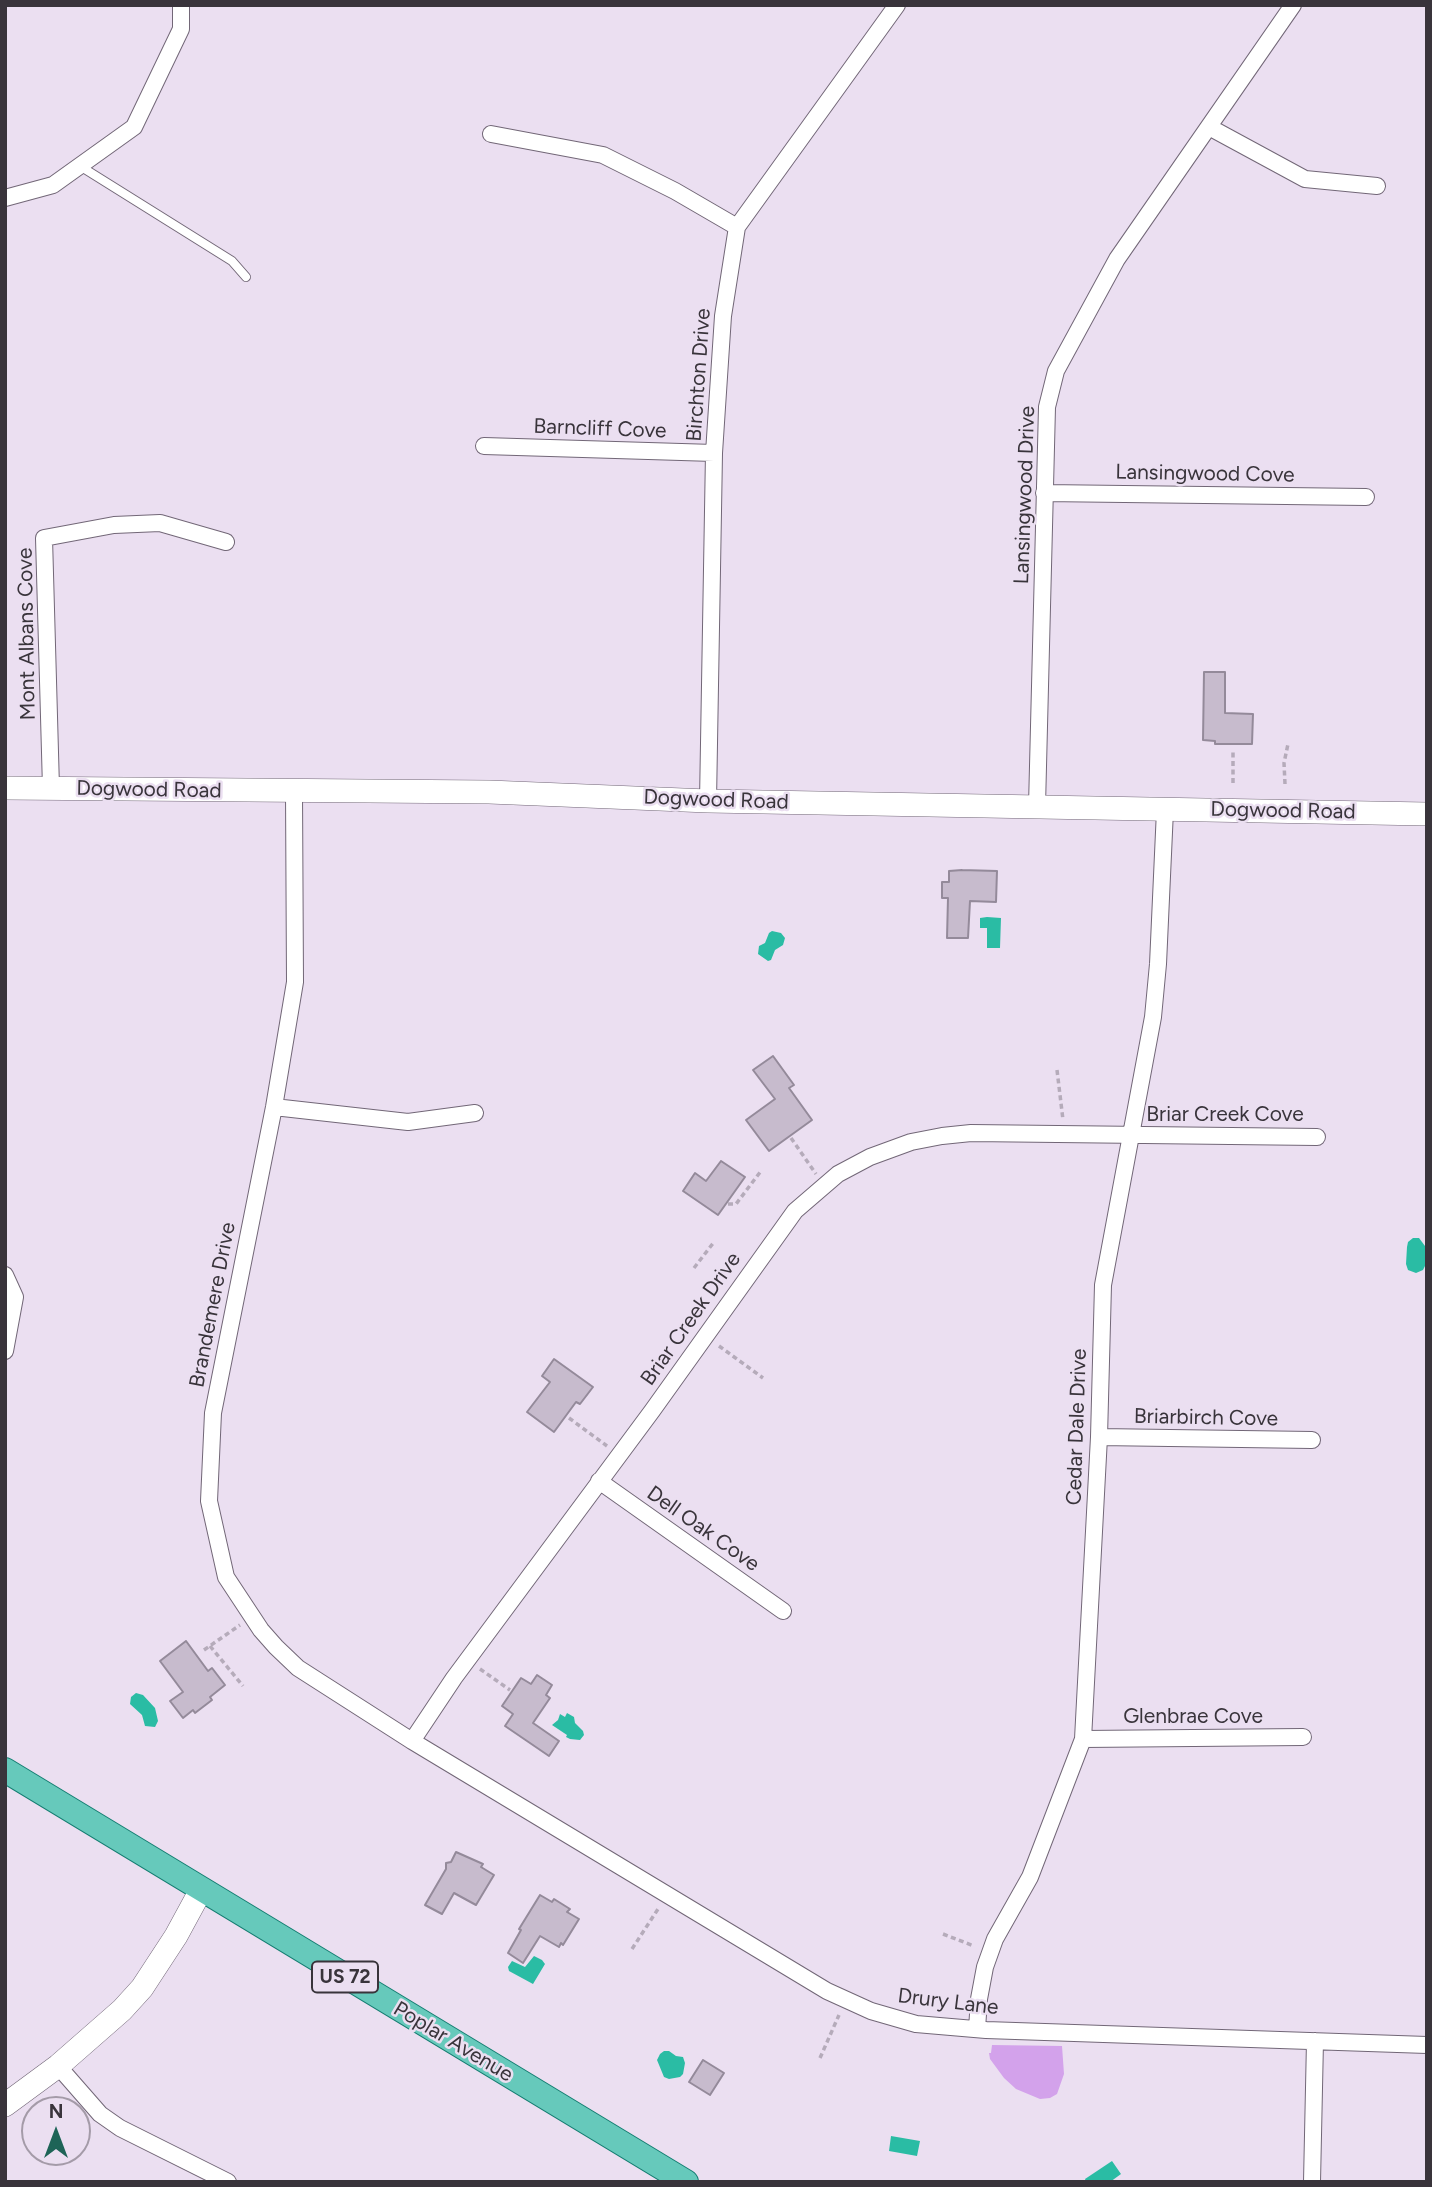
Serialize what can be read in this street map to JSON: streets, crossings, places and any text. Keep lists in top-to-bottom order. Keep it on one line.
{"streets":{"main road":["US 72","Poplar Avenue"],"street":["Birchton Drive","Barncliff Cove","Lansingwood Cove","Lansingwood Drive","Mont Albans Cove","Dogwood Road","Briar Creek Cove","Brandemere Drive","Briar Creek Drive","Briarbirch Cove","Cedar Dale Drive","Dell Oak Cove","Glenbrae Cove","Drury Lane"]},"crossings":[["Birchton Drive","Barncliff Cove"],["Birchton Drive","Dogwood Road"],["Lansingwood Cove","Lansingwood Drive"],["Lansingwood Drive","Dogwood Road"],["Mont Albans Cove","Dogwood Road"],["Dogwood Road","Brandemere Drive"],["Dogwood Road","Cedar Dale Drive"],["Briar Creek Cove","Briar Creek Drive"],["Briar Creek Cove","Cedar Dale Drive"],["Brandemere Drive","Briar Creek Drive"],["Brandemere Drive","Drury Lane"],["Briar Creek Drive","Cedar Dale Drive"],["Briar Creek Drive","Dell Oak Cove"],["Briar Creek Drive","Drury Lane"],["Briarbirch Cove","Cedar Dale Drive"],["Cedar Dale Drive","Glenbrae Cove"],["Cedar Dale Drive","Drury Lane"]],"north":"top"}
